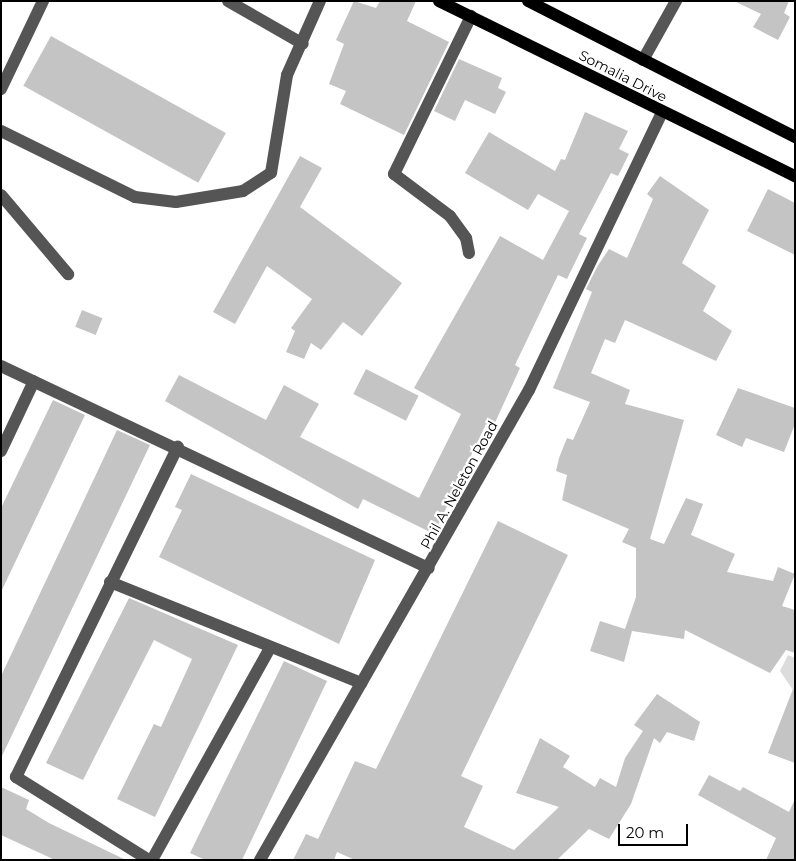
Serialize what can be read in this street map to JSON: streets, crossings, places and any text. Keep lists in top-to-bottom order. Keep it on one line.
{"streets":{"main road":["Somalia Drive"],"street":["Phil A. Neleton Road"]},"crossings":[["Somalia Drive","Phil A. Neleton Road"]],"scale_bar":"20 m"}
